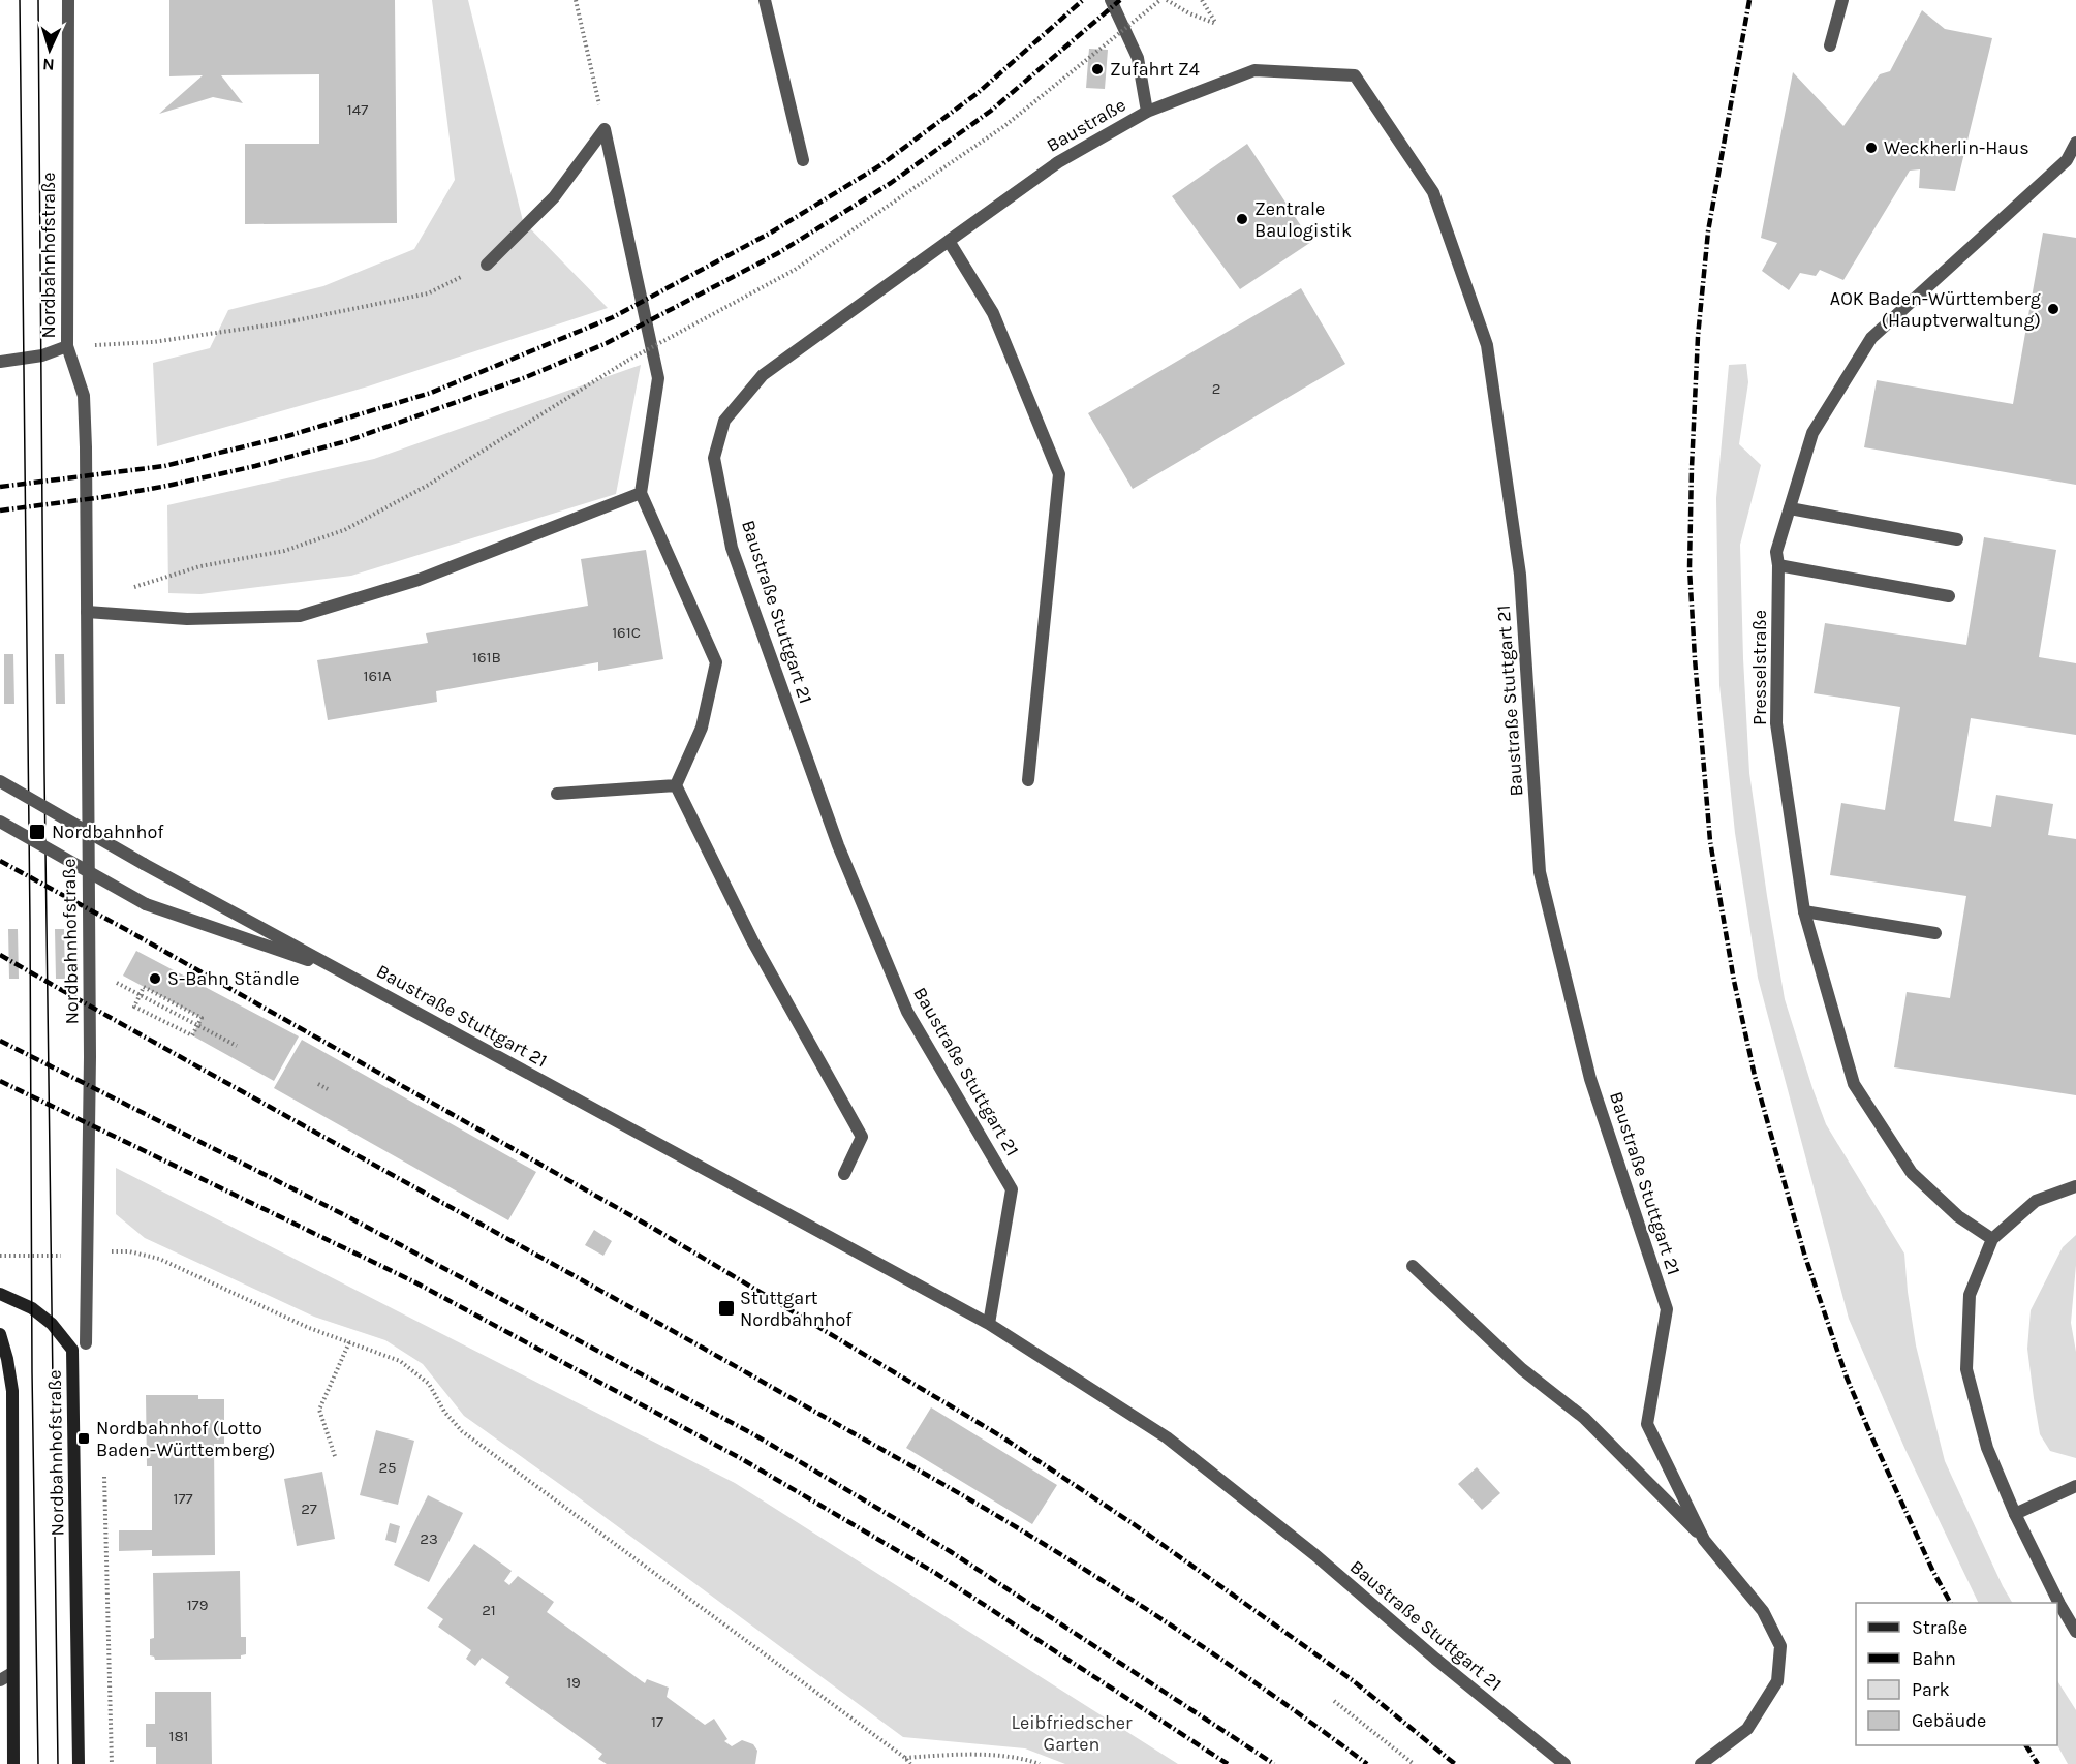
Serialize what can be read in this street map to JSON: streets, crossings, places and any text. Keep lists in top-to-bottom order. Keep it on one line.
{"streets":{"street":["Baustraße","Nordbahnhofstraße","Baustraße Stuttgart 21","Presselstraße"]},"crossings":[["Baustraße","Baustraße Stuttgart 21"]],"parks":["Leibfriedscher Garten"],"places":{"other":["Zufahrt Z4","Weckherlin-Haus","Zentrale Baulogistik","AOK Baden-Württemberg (Hauptverwaltung)","S-Bahn Ständle"],"transit":["Nordbahnhof","Stuttgart Nordbahnhof","Nordbahnhof (Lotto Baden-Württemberg)"]},"house_numbers":["147","2","161C","161B","161A","25","177","27","23","179","21","19","17","181"],"legend":["Straße","Bahn","Park","Gebäude"],"north":"bottom"}
